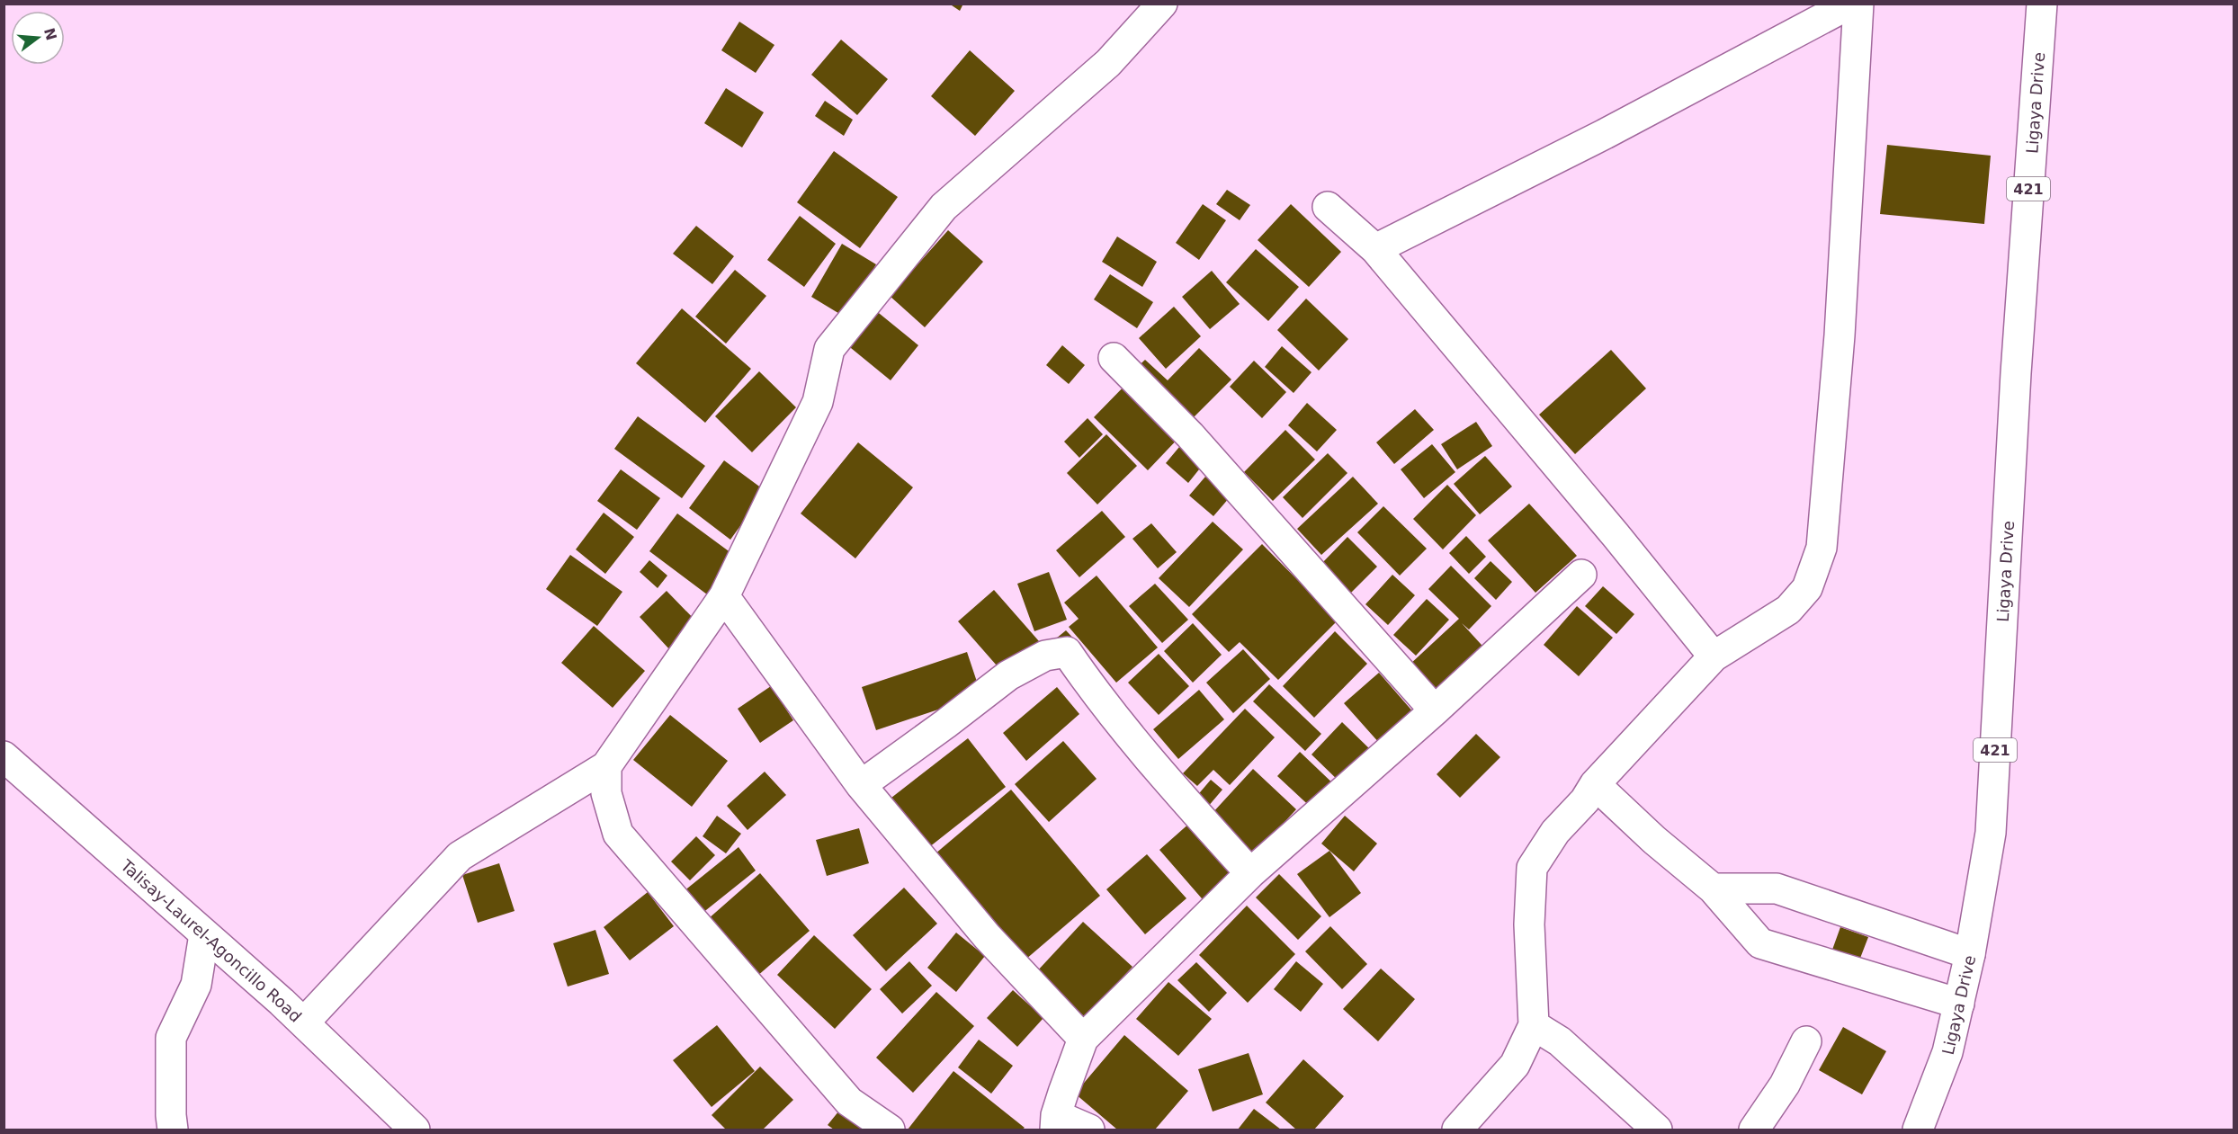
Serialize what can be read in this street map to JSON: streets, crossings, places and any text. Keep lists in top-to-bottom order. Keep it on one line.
{"streets":{"street":["Ligaya Drive","421","Talisay-Laurel-Agoncillo Road"]},"north":"right"}
